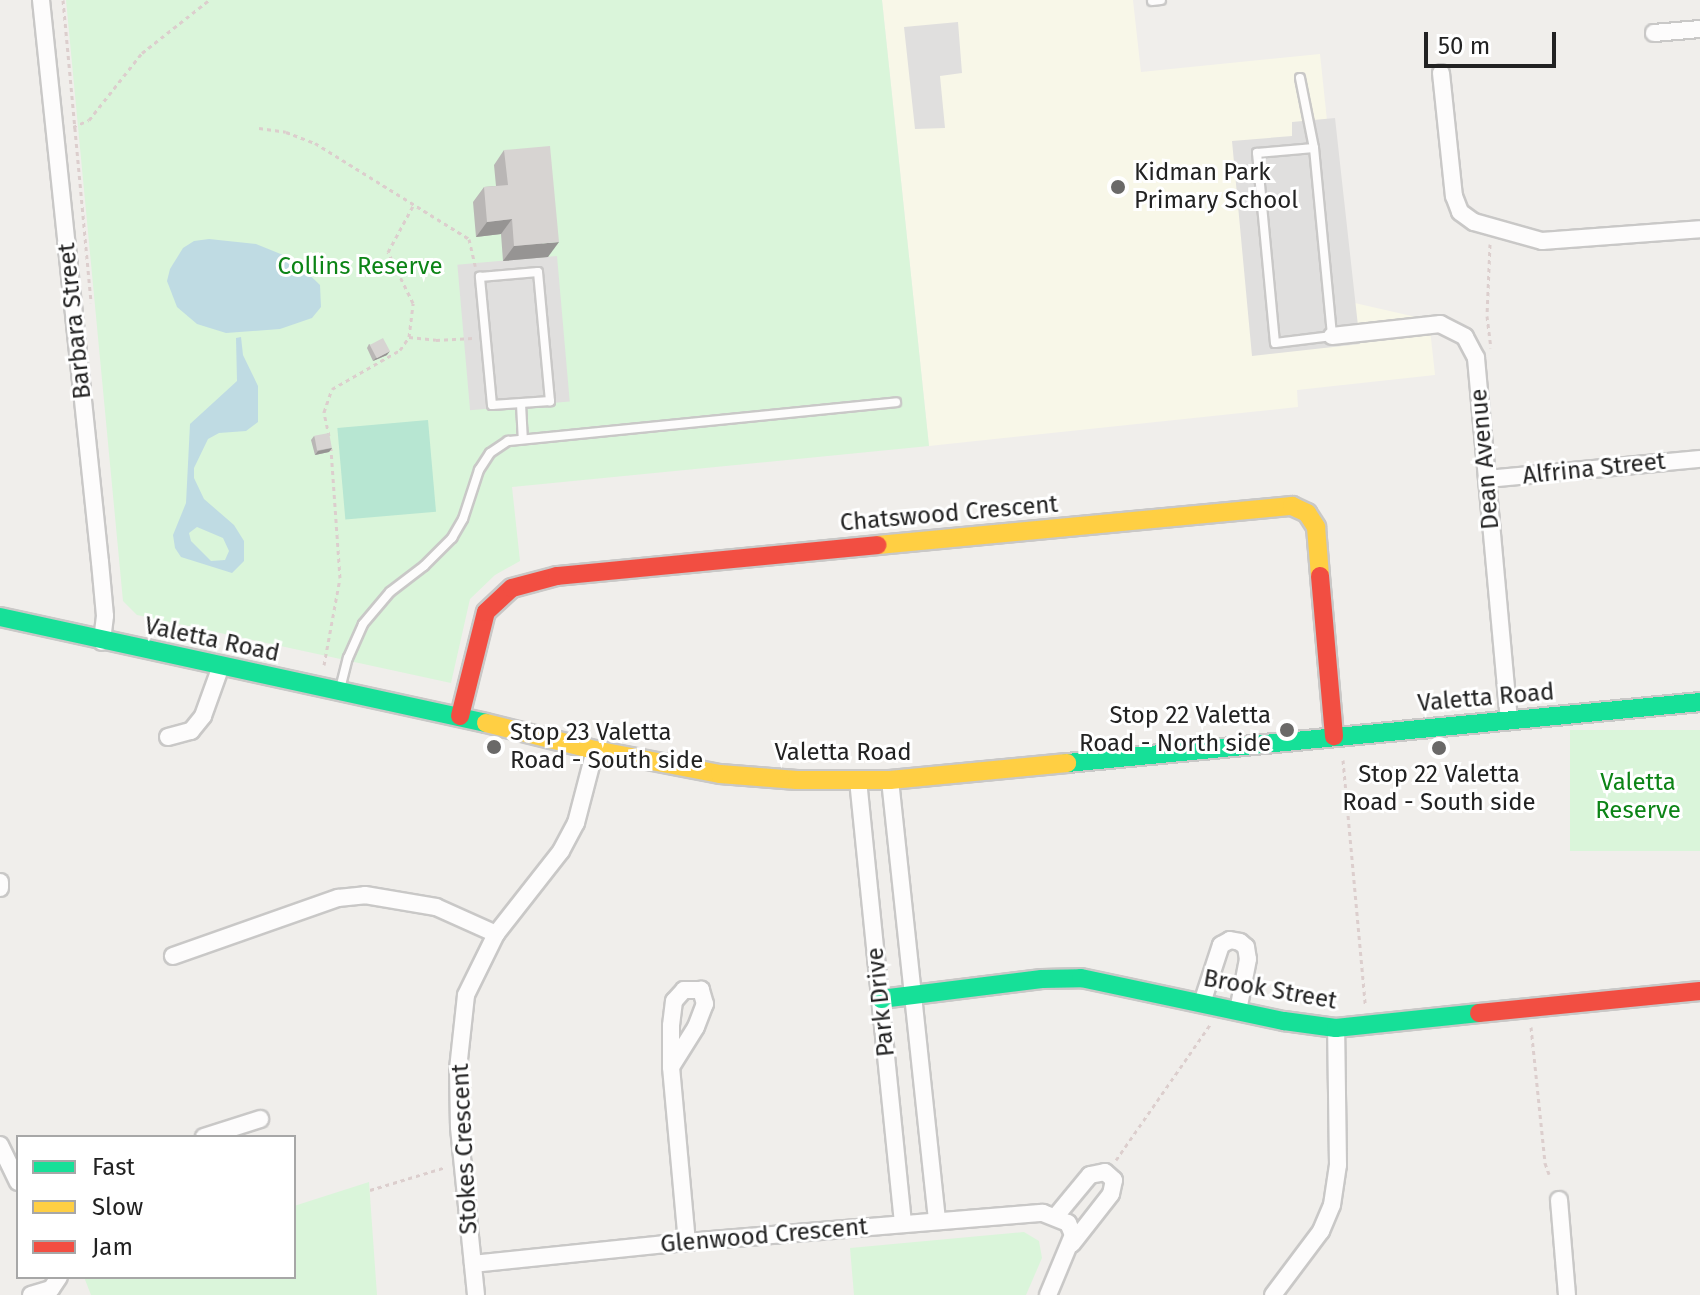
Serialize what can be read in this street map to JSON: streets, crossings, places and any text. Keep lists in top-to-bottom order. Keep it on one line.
{"streets":{"street":["Barbara Street","Dean Avenue","Alfrina Street","Chatswood Crescent","Valetta Road","Brook Street","Park Drive","Stokes Crescent","Glenwood Crescent"]},"crossings":[["Barbara Street","Valetta Road"],["Dean Avenue","Alfrina Street"],["Dean Avenue","Valetta Road"],["Chatswood Crescent","Valetta Road"],["Valetta Road","Park Drive"],["Valetta Road","Stokes Crescent"],["Brook Street","Park Drive"],["Park Drive","Glenwood Crescent"],["Stokes Crescent","Glenwood Crescent"]],"parks":["Collins Reserve","Valetta Reserve"],"places":["Kidman Park Primary School","Stop 22 Valetta Road - North side","Stop 23 Valetta Road - South side","Stop 22 Valetta Road - South side"],"legend":["Fast","Slow","Jam"],"scale_bar":"50 m"}
